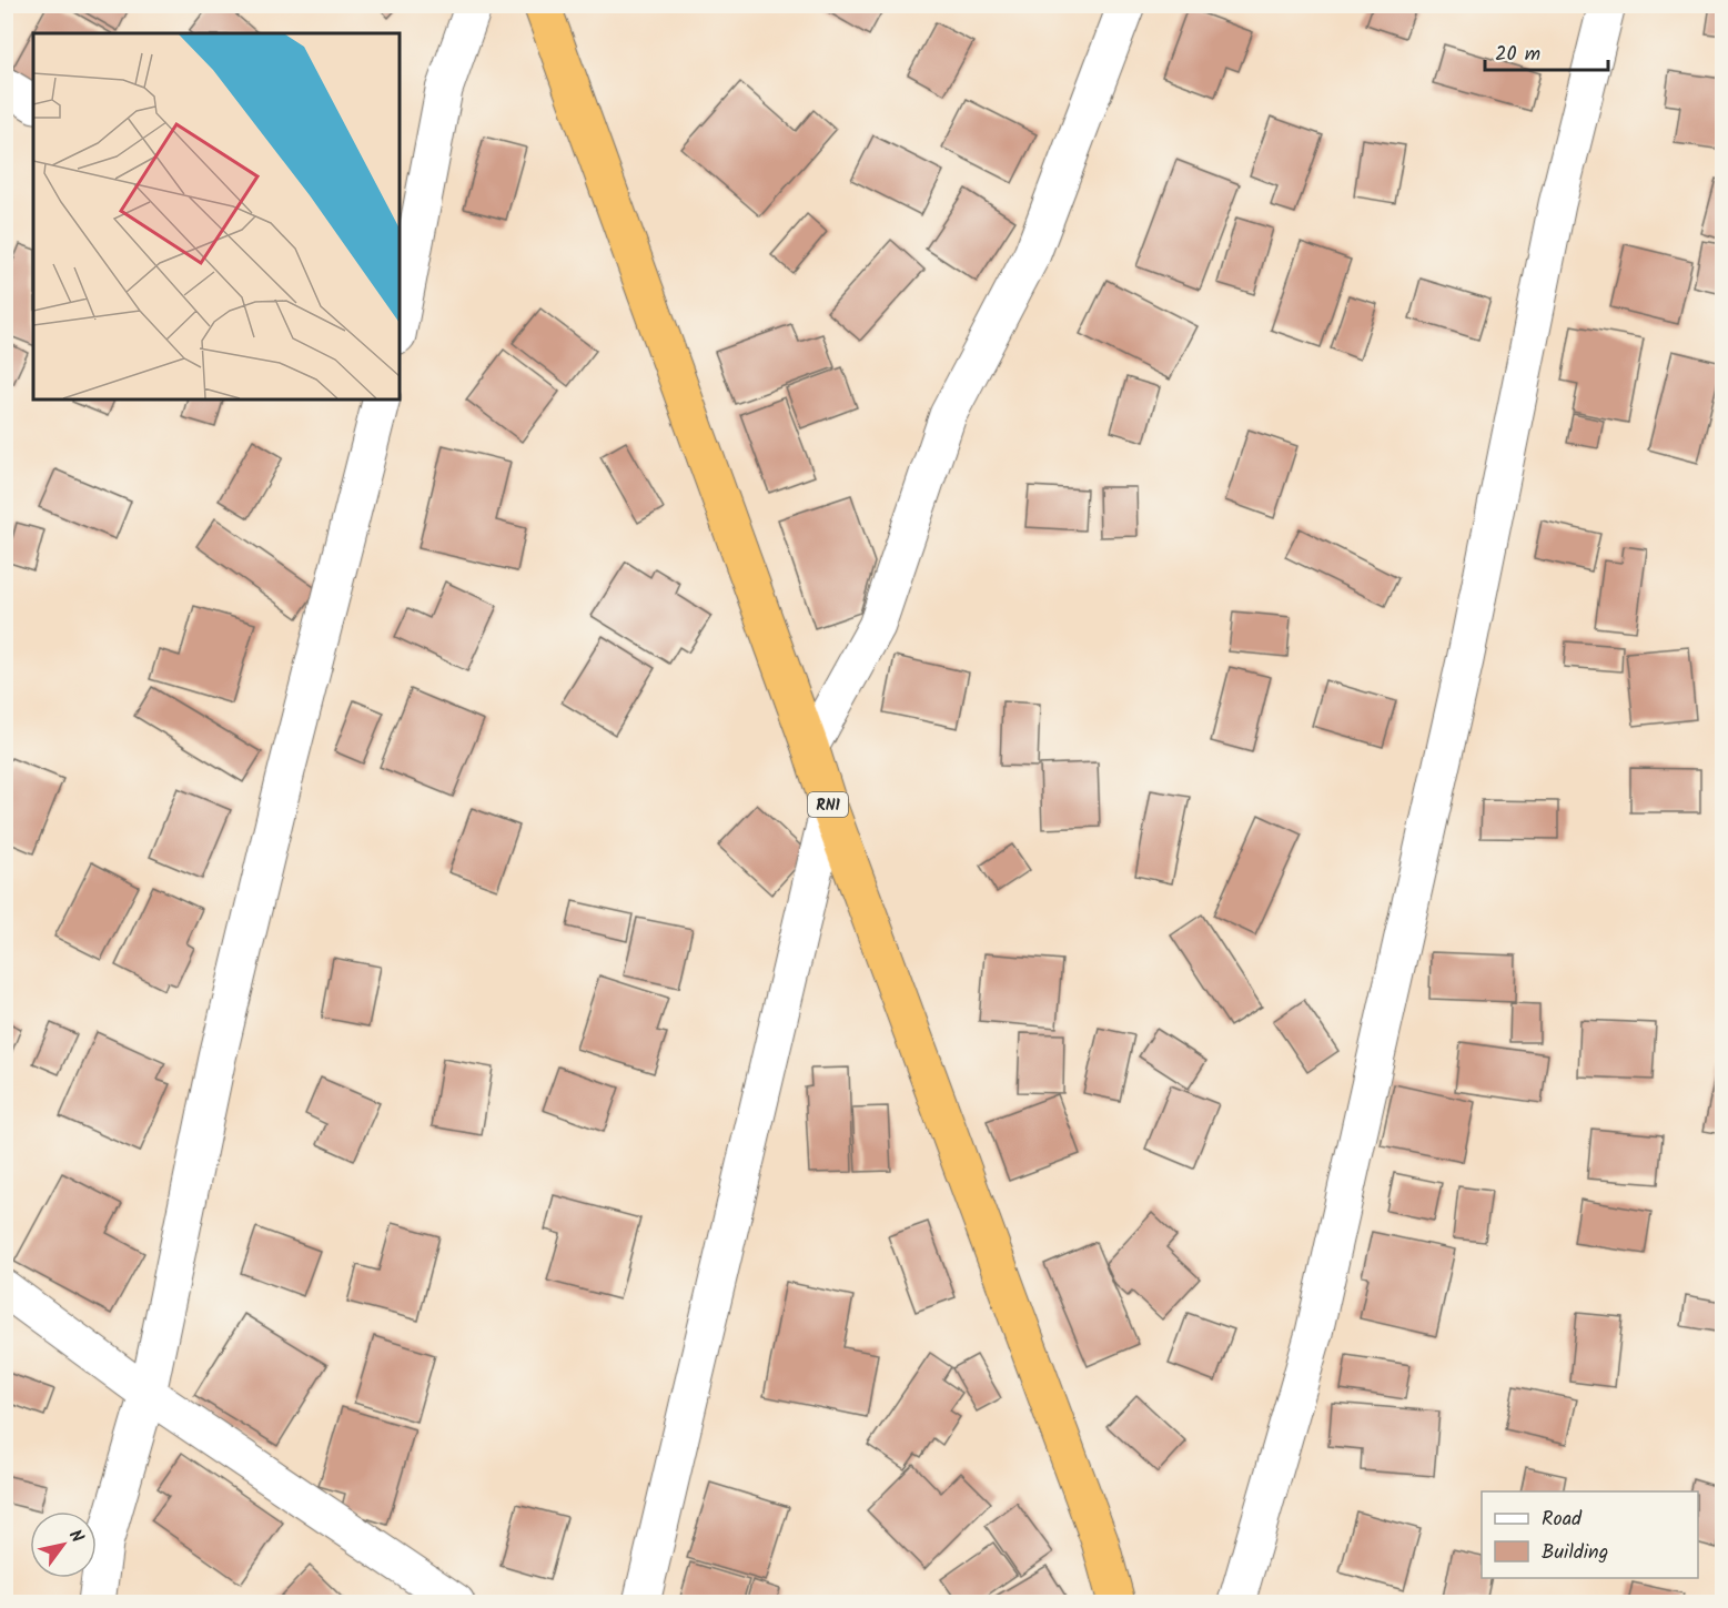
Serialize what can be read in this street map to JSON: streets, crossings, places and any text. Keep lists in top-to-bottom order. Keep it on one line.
{"streets":{"highway":["RN1"]},"legend":["Road","Building"],"scale_bar":"20 m","north":"top right"}
